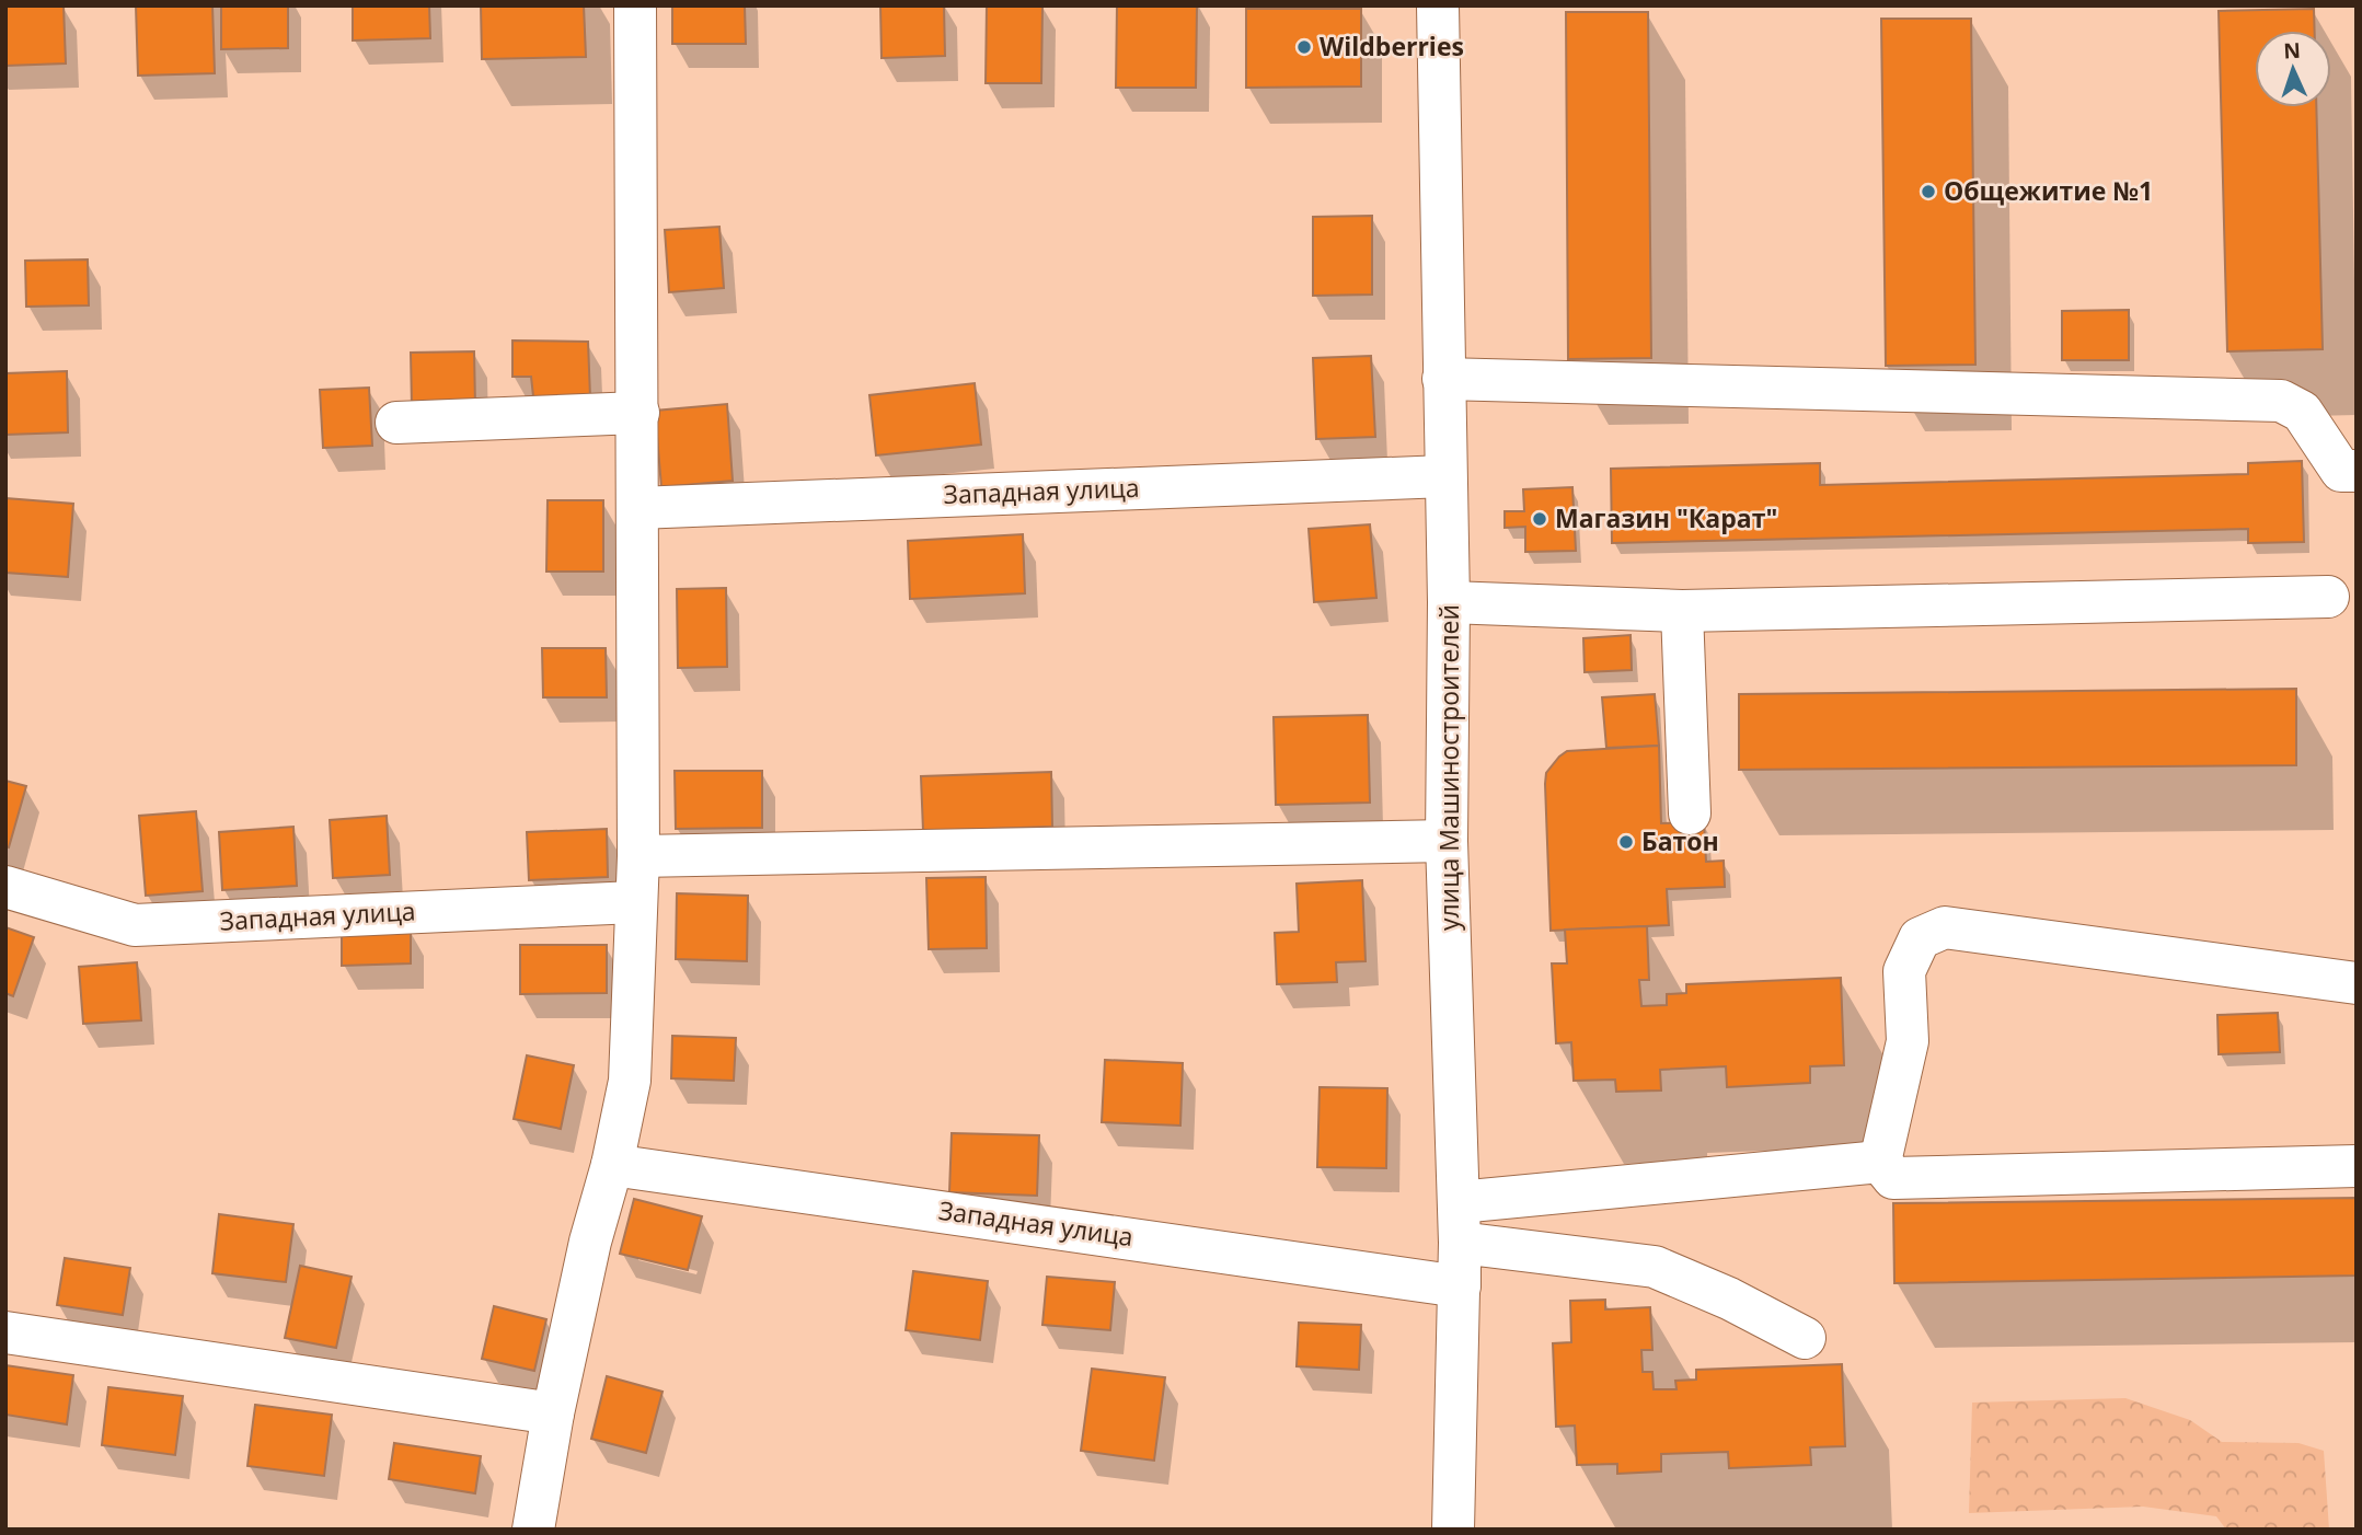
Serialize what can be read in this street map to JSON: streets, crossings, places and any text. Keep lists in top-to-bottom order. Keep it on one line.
{"streets":{"street":["Западная улица","улица Машиностроителей"]},"crossings":[["Западная улица","улица Машиностроителей"]],"places":["Wildberries","Общежитие №1","Магазин \"Карат\"","Батон"],"north":"top"}
